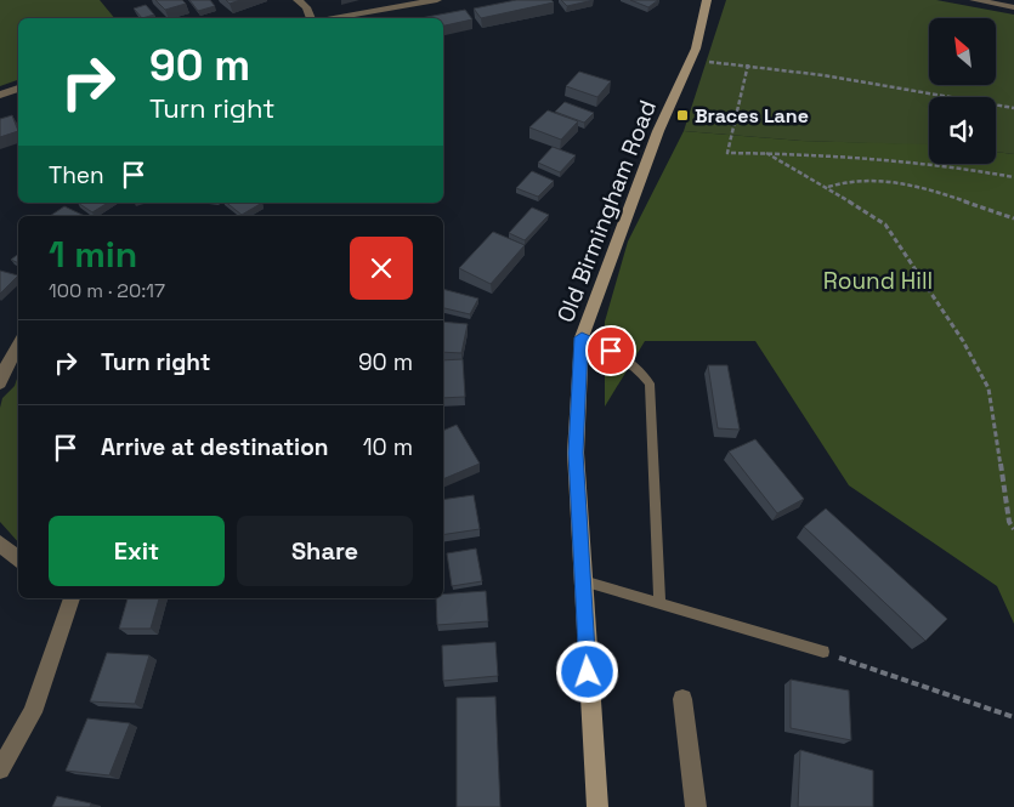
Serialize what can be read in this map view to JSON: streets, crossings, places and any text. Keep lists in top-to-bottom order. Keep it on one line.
{"streets":{"main road":["Old Birmingham Road"]},"parks":["Round Hill"],"places":{"transit":["Braces Lane"]},"north":"top left","page":{"turn":["90 m","Turn right"],"then":"Then","heading":["1 min","100 m · 20:17"],"list":[{"name":"Turn right","value":"90 m"},{"name":"Arrive at destination","value":"10 m"}],"buttons":["Exit","Share"]}}
